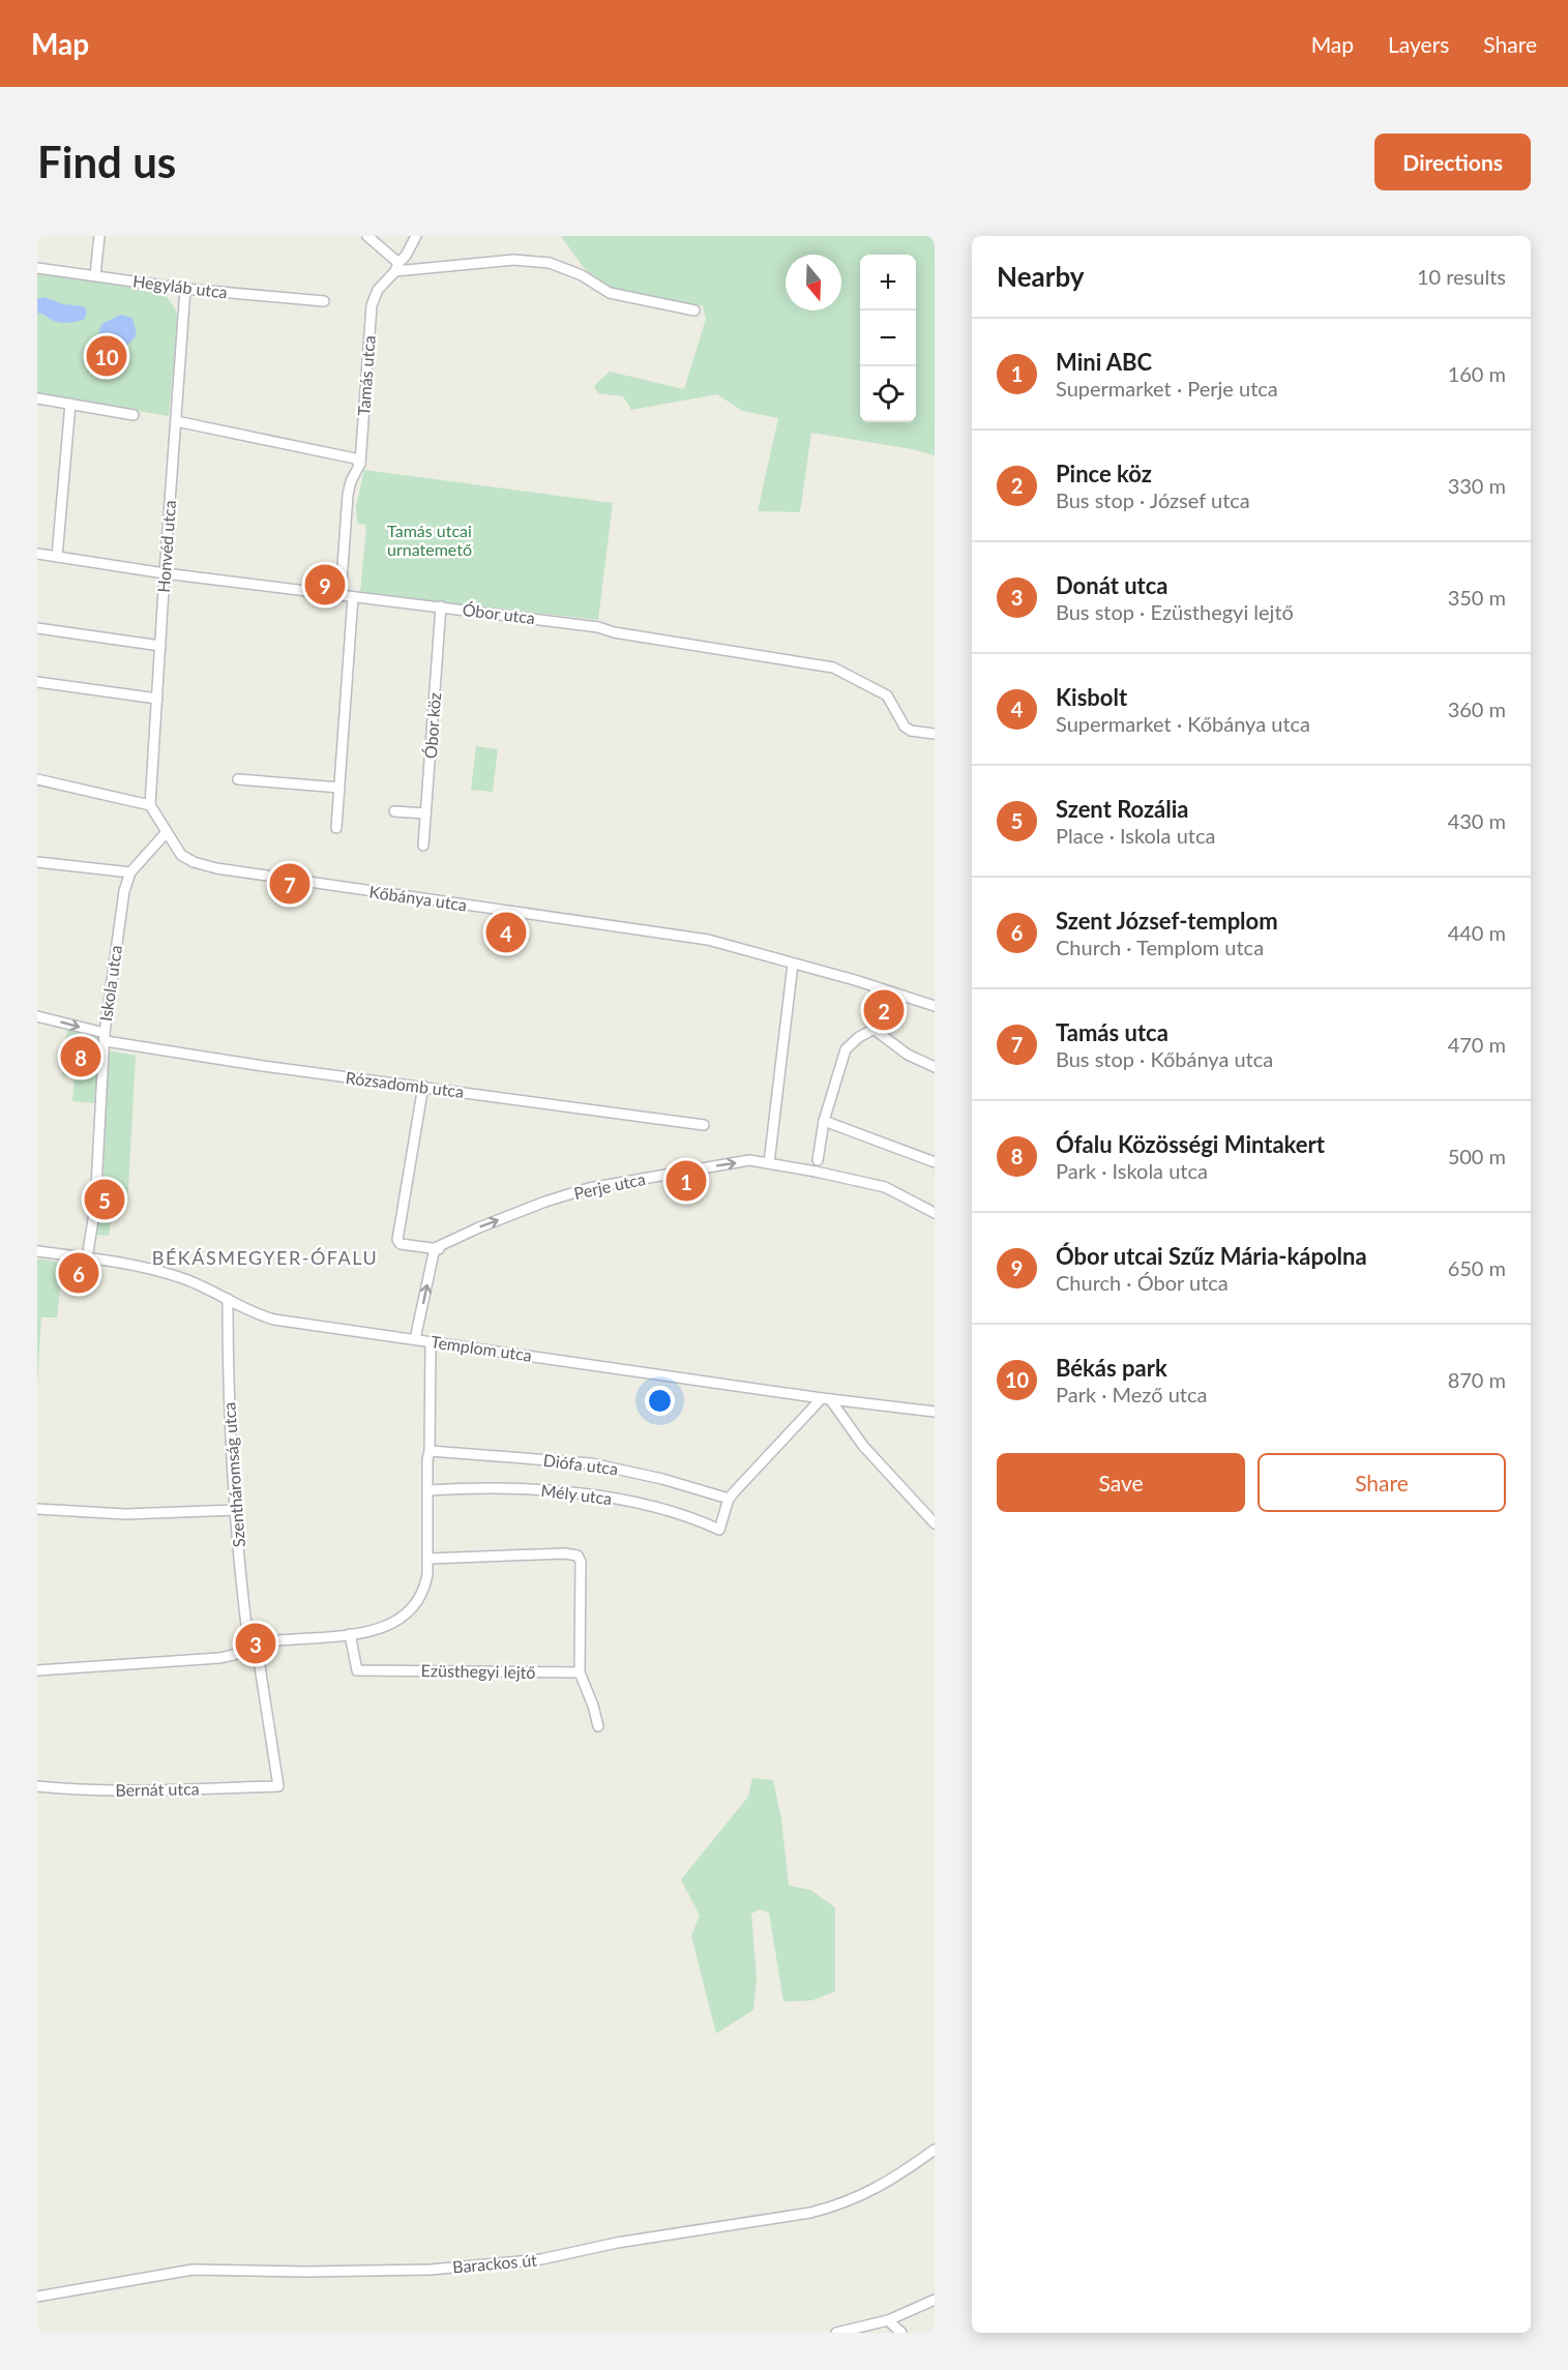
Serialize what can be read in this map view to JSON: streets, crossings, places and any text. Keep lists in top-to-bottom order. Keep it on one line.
{"streets":{"street":["Hegyláb utca","Tamás utca","Honvéd utca","Óbor utca","Óbor köz","Kőbánya utca","Iskola utca","Rózsadomb utca","Perje utca","Templom utca","Diófa utca","Szentháromság utca","Mély utca","Ezüsthegyi lejtő","Bernát utca","Barackos út"]},"crossings":[["Hegyláb utca","Honvéd utca"],["Tamás utca","Óbor utca"],["Honvéd utca","Óbor utca"],["Honvéd utca","Kőbánya utca"],["Óbor utca","Óbor köz"],["Kőbánya utca","Iskola utca"],["Iskola utca","Rózsadomb utca"],["Iskola utca","Templom utca"],["Templom utca","Szentháromság utca"],["Diófa utca","Mély utca"],["Szentháromság utca","Bernát utca"]],"one_way":["Perje utca"],"districts":["BÉKÁSMEGYER-ÓFALU"],"parks":["Tamás utcai urnatemető"],"north":"bottom","page":{"header":"Map","nav":["Map","Layers","Share"],"buttons":["Directions",["Save","Share"]],"title":"Find us","heading":["Nearby","10 results"],"map_buttons":["+","−"],"list":[{"mark":"1","name":"Mini ABC","note":"Supermarket · Perje utca","value":"160 m"},{"mark":"2","name":"Pince köz","note":"Bus stop · József utca","value":"330 m"},{"mark":"3","name":"Donát utca","note":"Bus stop · Ezüsthegyi lejtő","value":"350 m"},{"mark":"4","name":"Kisbolt","note":"Supermarket · Kőbánya utca","value":"360 m"},{"mark":"5","name":"Szent Rozália","note":"Place · Iskola utca","value":"430 m"},{"mark":"6","name":"Szent József-templom","note":"Church · Templom utca","value":"440 m"},{"mark":"7","name":"Tamás utca","note":"Bus stop · Kőbánya utca","value":"470 m"},{"mark":"8","name":"Ófalu Közösségi Mintakert","note":"Park · Iskola utca","value":"500 m"},{"mark":"9","name":"Óbor utcai Szűz Mária-kápolna","note":"Church · Óbor utca","value":"650 m"},{"mark":"10","name":"Békás park","note":"Park · Mező utca","value":"870 m"}],"pins":["10","9","7","4","2","8","1","5","6","3"]}}
